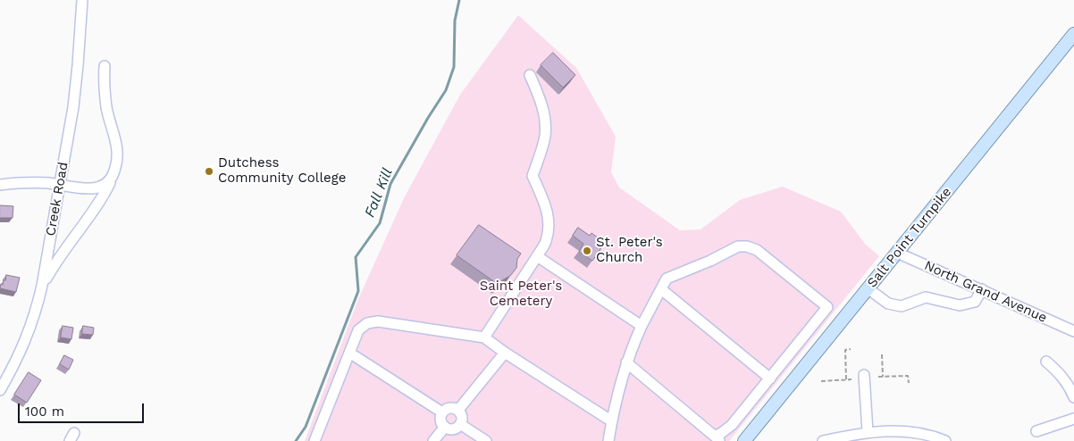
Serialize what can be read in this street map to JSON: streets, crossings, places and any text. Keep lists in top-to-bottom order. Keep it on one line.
{"streets":{"main road":["Salt Point Turnpike"],"street":["Creek Road","North Grand Avenue"]},"crossings":[["Salt Point Turnpike","North Grand Avenue"]],"water":["Fall Kill"],"parks":["Saint Peter's Cemetery"],"places":["Dutchess Community College","St. Peter's Church"],"scale_bar":"100 m"}
